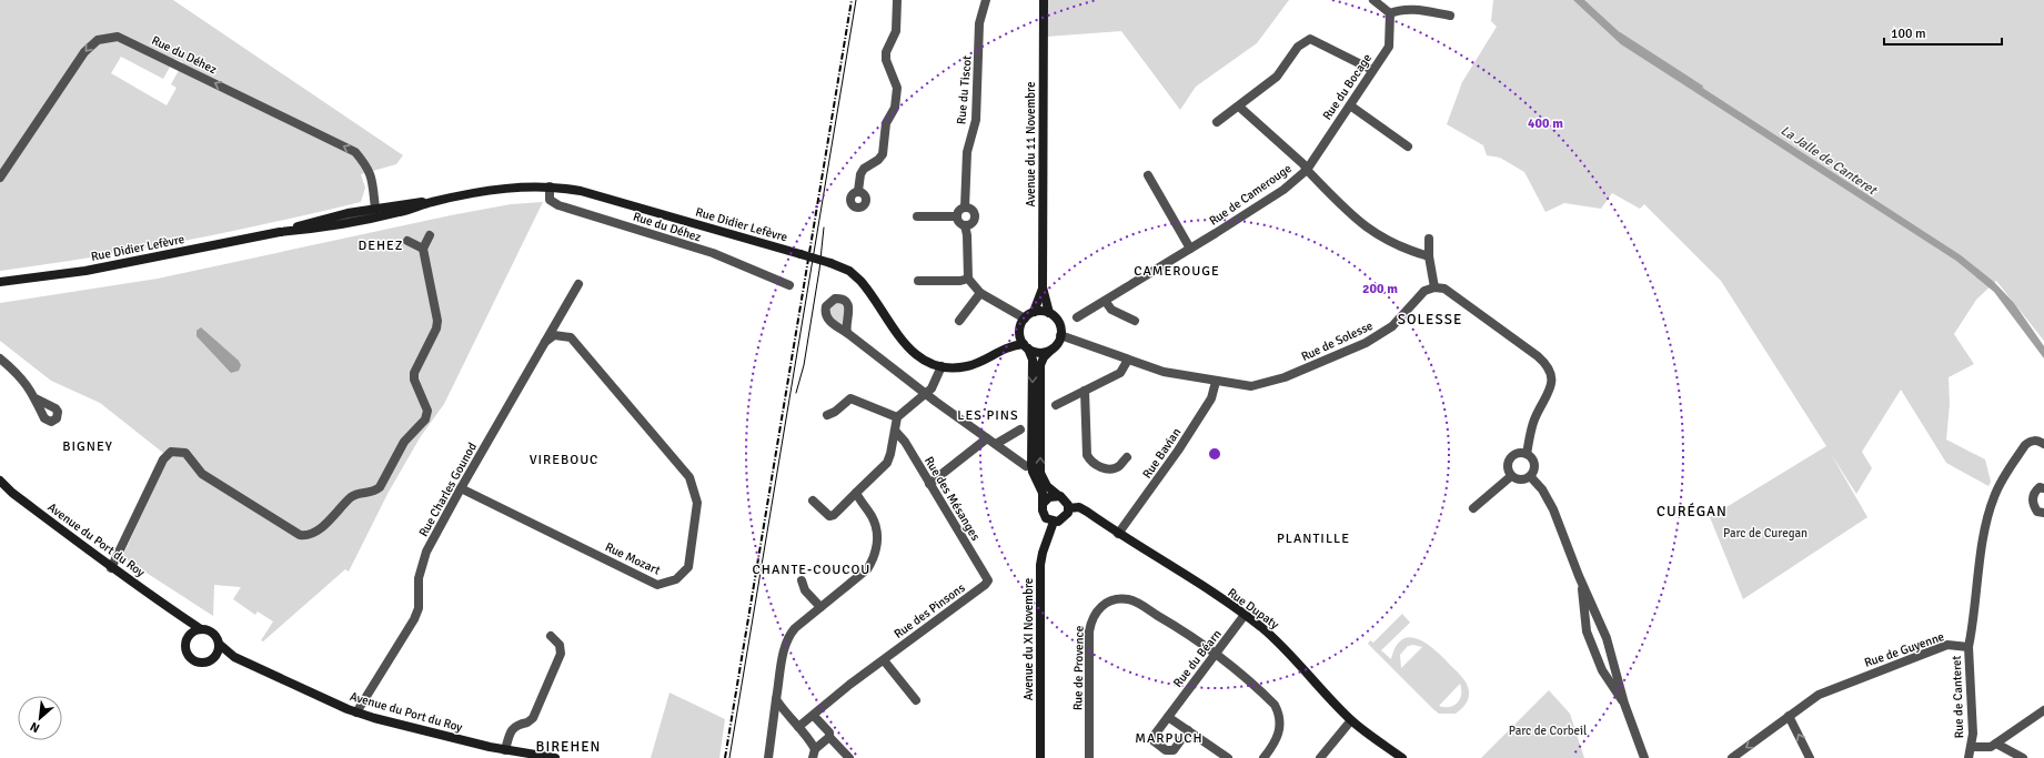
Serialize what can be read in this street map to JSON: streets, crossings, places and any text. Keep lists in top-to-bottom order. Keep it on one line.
{"streets":{"main road":["Avenue du 11 Novembre","Rue Didier Lefèvre","Avenue du Port du Roy","Rue Dupaty","Avenue du XI Novembre"],"street":["Rue du Déhez","Rue du Bocage","Rue du Tiscot","Rue de Camerouge","Rue de Solesse","Rue Bavian","Rue Charles Gounod","Rue des Mésanges","Rue Mozart","Rue des Pinsons","Rue de Guyenne","Rue du Béarn","Rue de Provence","Rue de Canteret"]},"crossings":[["Rue du Déhez","Rue Didier Lefèvre"],["Rue du Bocage","Rue de Camerouge"],["Avenue du 11 Novembre","Rue Didier Lefèvre"],["Avenue du 11 Novembre","Rue de Solesse"],["Rue Didier Lefèvre","Rue de Solesse"],["Rue de Solesse","Rue Bavian"],["Rue Bavian","Rue Dupaty"],["Rue Charles Gounod","Avenue du Port du Roy"],["Rue Charles Gounod","Rue Mozart"],["Rue des Mésanges","Rue des Pinsons"],["Rue Dupaty","Avenue du XI Novembre"],["Rue Dupaty","Rue du Béarn"],["Rue de Guyenne","Rue de Canteret"],["Rue du Béarn","Rue de Provence"]],"districts":["DEHEZ","CAMEROUGE","SOLESSE","LES PINS","BIGNEY","VIREBOUC","CURÉGAN","PLANTILLE","CHANTE-COUCOU","MARPUCH","BIREHEN"],"water":["La Jalle de Canteret"],"parks":["Parc de Curegan","Parc de Corbeil"],"scale_bar":"100 m","north":"bottom left","rings":["400 m","200 m"]}
